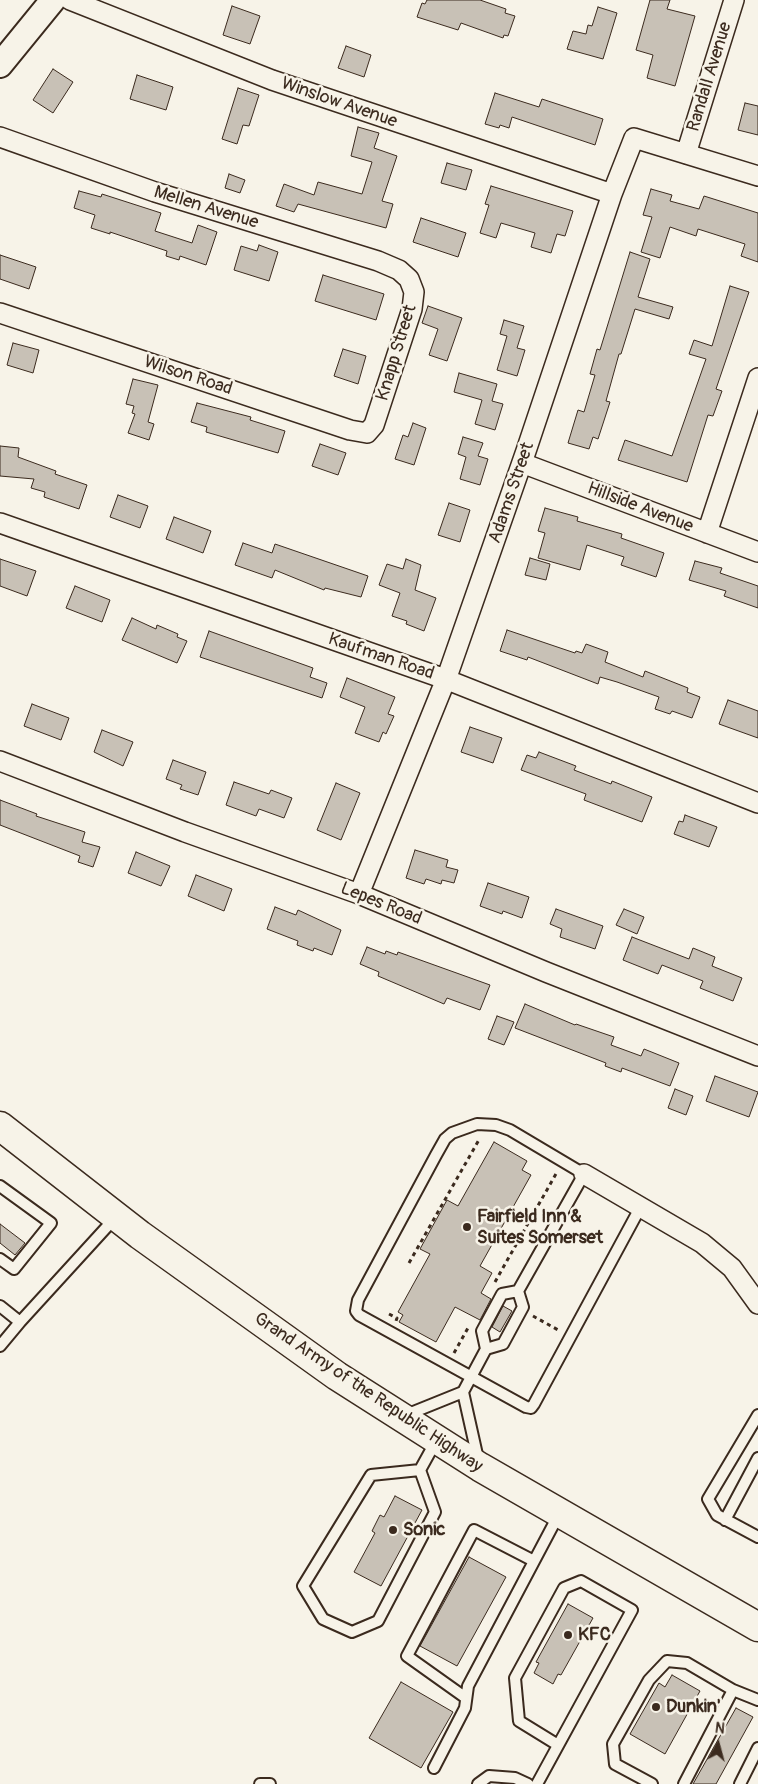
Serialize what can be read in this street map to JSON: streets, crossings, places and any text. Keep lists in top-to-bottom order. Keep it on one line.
{"streets":{"main road":["Grand Army of the Republic Highway"],"street":["Randall Avenue","Winslow Avenue","Mellen Avenue","Knapp Street","Wilson Road","Adams Street","Hillside Avenue","Kaufman Road","Lepes Road"]},"crossings":[["Randall Avenue","Adams Street"],["Winslow Avenue","Adams Street"],["Mellen Avenue","Knapp Street"],["Knapp Street","Wilson Road"],["Adams Street","Hillside Avenue"],["Adams Street","Kaufman Road"],["Adams Street","Lepes Road"]],"places":["Fairfield Inn & Suites Somerset","Sonic","KFC","Dunkin'"],"north":"top"}
